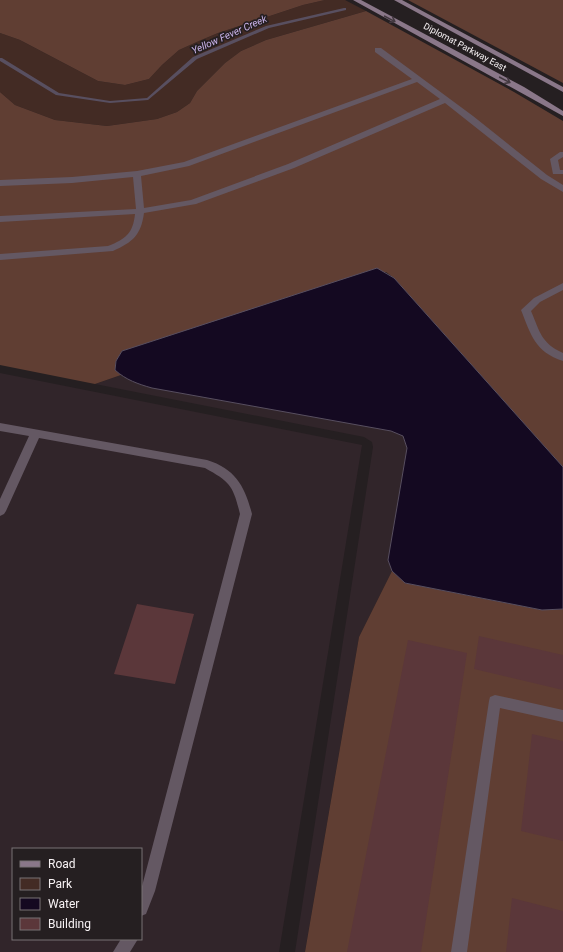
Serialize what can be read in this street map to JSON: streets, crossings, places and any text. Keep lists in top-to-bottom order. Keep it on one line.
{"streets":{"main road":["Diplomat Parkway East"]},"water":["Yellow Fever Creek"],"legend":["Road","Park","Water","Building"]}
